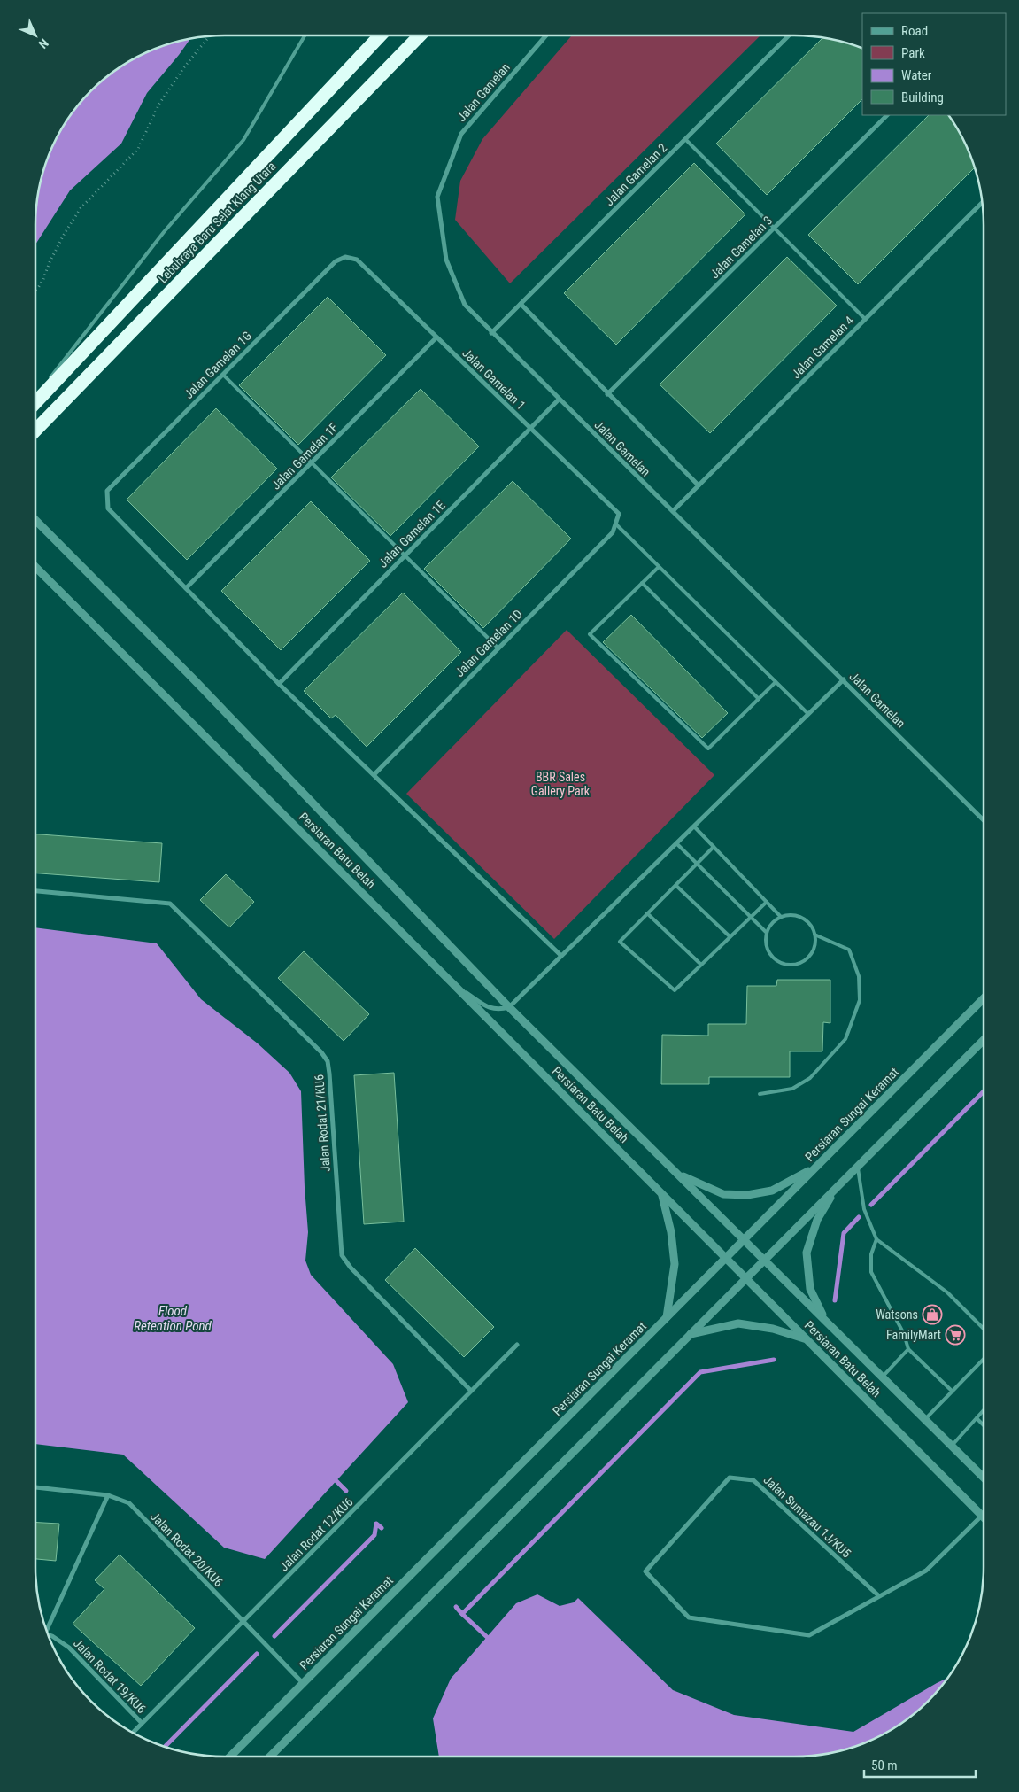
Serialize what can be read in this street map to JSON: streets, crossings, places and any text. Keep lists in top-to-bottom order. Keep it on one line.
{"streets":{"highway":["Lebuhraya Baru Selat Klang Utara"],"street":["Jalan Gamelan","Jalan Gamelan 2","Jalan Gamelan 3","Jalan Gamelan 4","Jalan Gamelan 1G","Jalan Gamelan 1","Jalan Gamelan 1F","Jalan Gamelan 1E","Jalan Gamelan 1D","Persiaran Batu Belah","Persiaran Sungai Keramat","Jalan Rodat 21/KU6","Jalan Sumazau 1J/KU5","Jalan Rodat 12/KU6","Jalan Rodat 20/KU6","Jalan Rodat 19/KU6"]},"crossings":[["Jalan Gamelan","Jalan Gamelan 2"],["Jalan Gamelan","Jalan Gamelan 4"],["Jalan Gamelan","Jalan Gamelan 1E"],["Jalan Gamelan 1G","Jalan Gamelan 1"],["Jalan Gamelan 1G","Jalan Gamelan 1F"],["Jalan Gamelan 1","Jalan Gamelan 1F"],["Jalan Gamelan 1","Jalan Gamelan 1E"],["Jalan Gamelan 1","Jalan Gamelan 1D"],["Persiaran Batu Belah","Persiaran Sungai Keramat"],["Persiaran Batu Belah","Jalan Sumazau 1J/KU5"],["Persiaran Sungai Keramat","Jalan Rodat 20/KU6"],["Jalan Rodat 21/KU6","Jalan Rodat 12/KU6"],["Jalan Rodat 12/KU6","Jalan Rodat 20/KU6"],["Jalan Rodat 12/KU6","Jalan Rodat 19/KU6"]],"water":["Flood Retention Pond"],"parks":["BBR Sales Gallery Park"],"places":{"shop":["Watsons"],"supermarket":["FamilyMart"]},"legend":["Road","Park","Water","Building"],"scale_bar":"50 m","north":"bottom right"}
